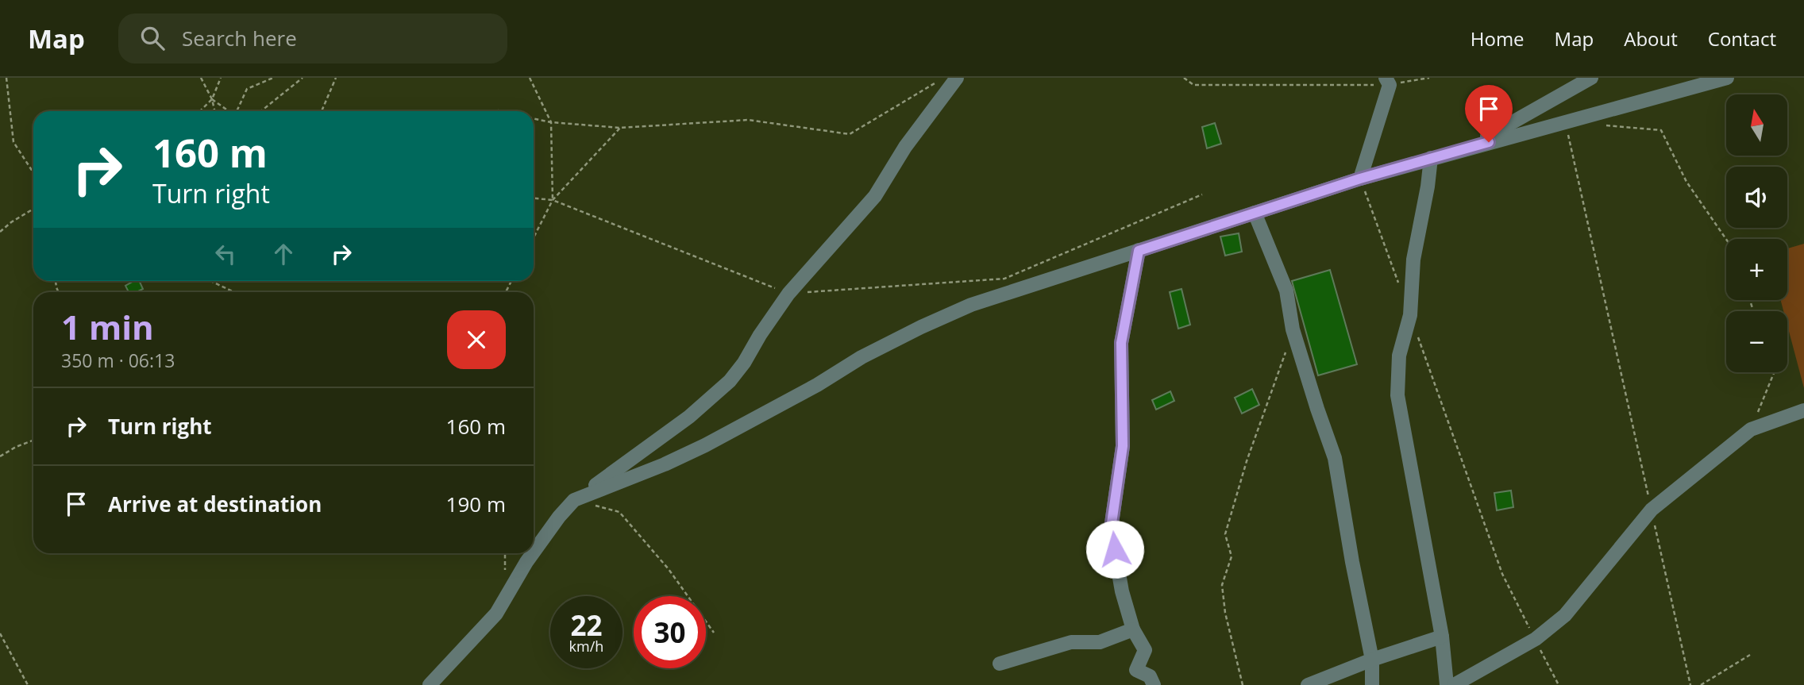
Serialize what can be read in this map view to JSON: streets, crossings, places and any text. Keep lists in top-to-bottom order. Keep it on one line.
{"north":"top","page":{"header":"Map","search":"Search here","nav":["Home","Map","About","Contact"],"map_buttons":["+","−"],"turn":["160 m","Turn right"],"heading":["1 min","350 m · 06:13"],"list":[{"name":"Turn right","value":"160 m"},{"name":"Arrive at destination","value":"190 m"}],"speed":"22 km/h","limit":"30"}}
